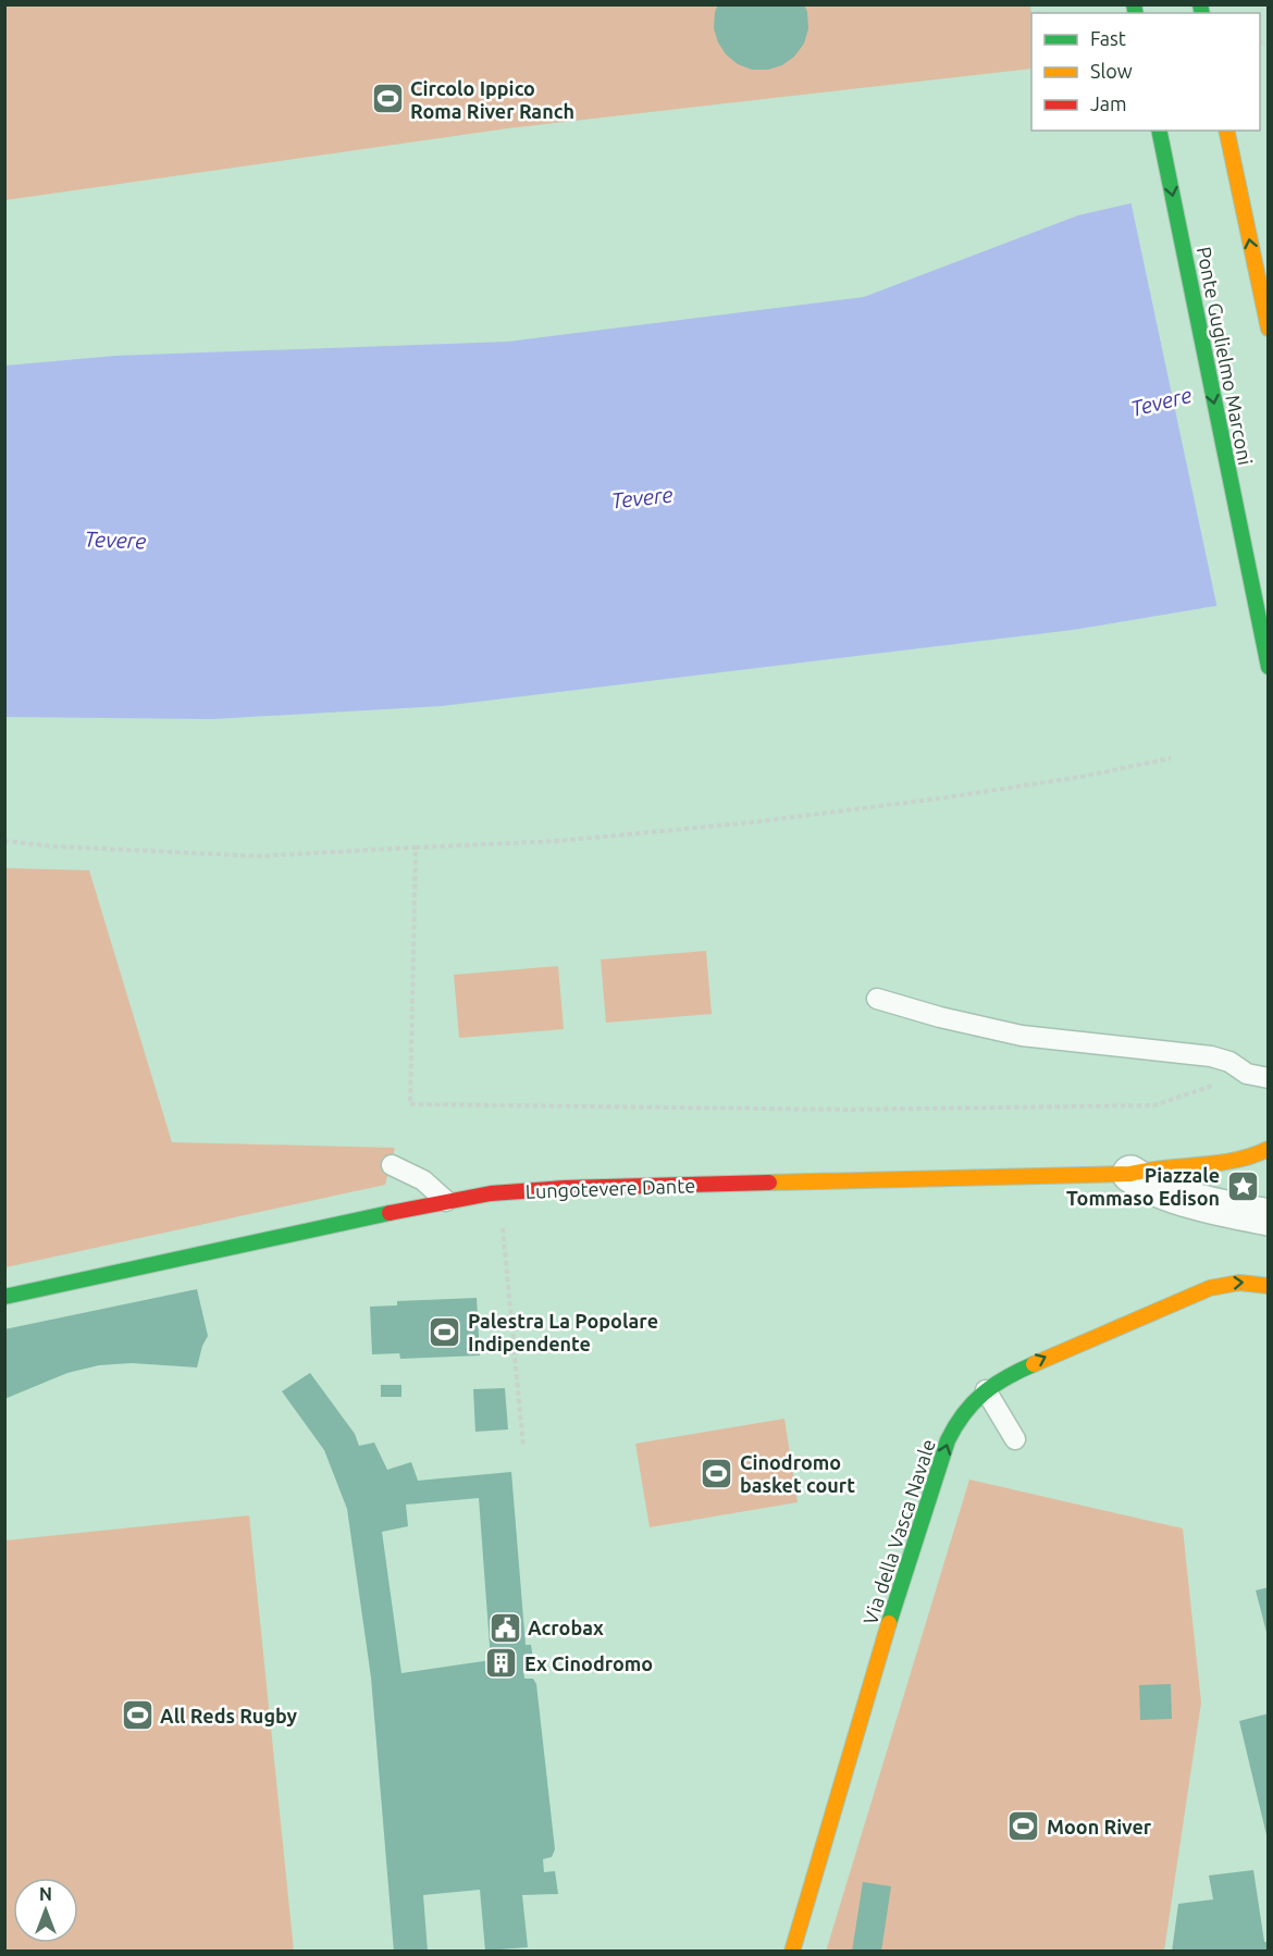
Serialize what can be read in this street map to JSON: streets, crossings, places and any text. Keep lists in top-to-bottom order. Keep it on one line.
{"streets":{"street":["Ponte Guglielmo Marconi","Lungotevere Dante","Via della Vasca Navale"]},"one_way":["Via della Vasca Navale"],"water":["Tevere"],"places":{"sports":["Circolo Ippico Roma River Ranch","Palestra La Popolare Indipendente","Cinodromo basket court","All Reds Rugby","Moon River"],"place":["Piazzale Tommaso Edison"],"public building":["Acrobax"],"building":["Ex Cinodromo"]},"legend":["Fast","Slow","Jam"],"north":"top"}
